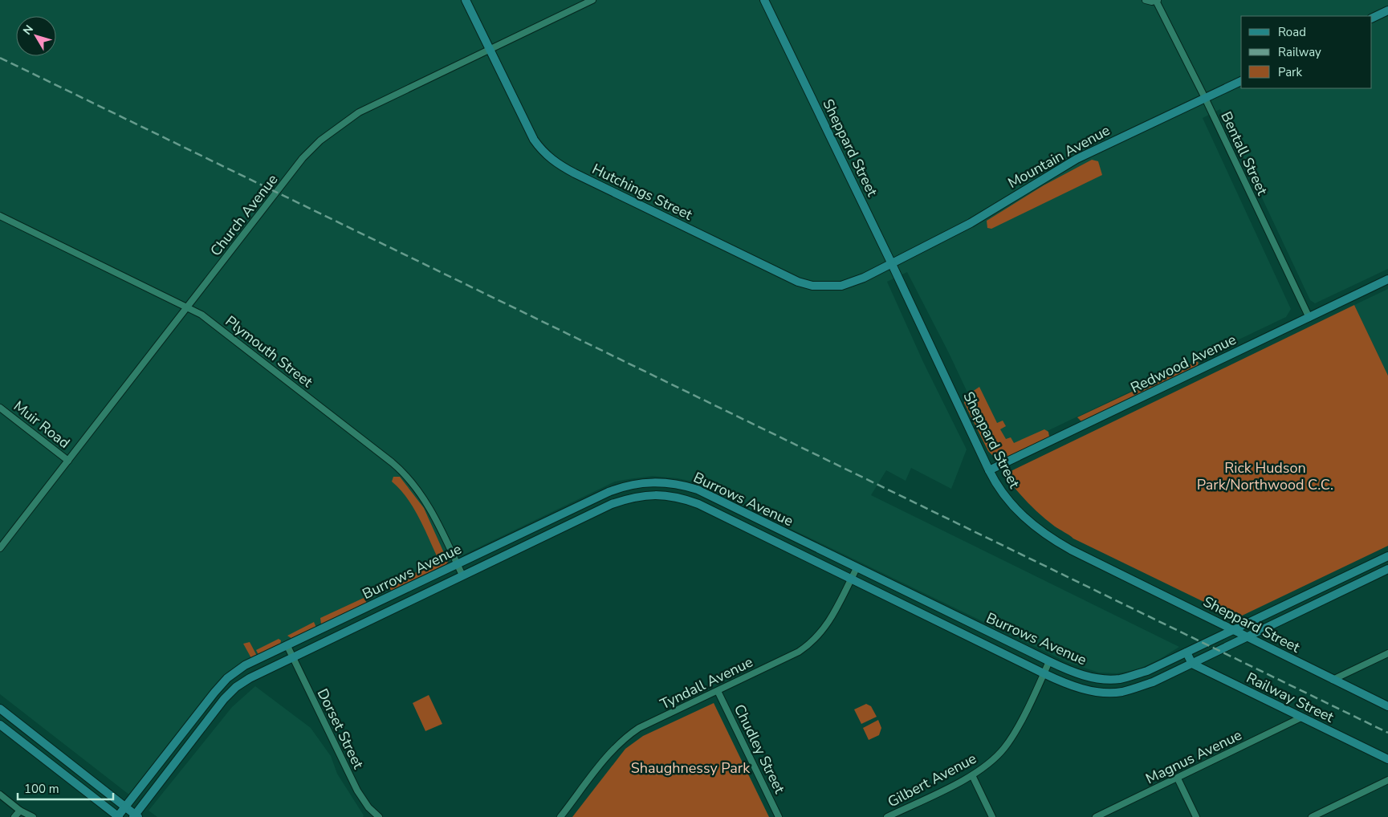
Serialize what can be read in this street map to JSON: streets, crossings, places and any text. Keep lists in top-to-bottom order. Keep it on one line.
{"streets":{"street":["Sheppard Street","Bentall Street","Mountain Avenue","Hutchings Street","Church Avenue","Plymouth Street","Redwood Avenue","Muir Road","Burrows Avenue","Tyndall Avenue","Railway Street","Dorset Street","Chudley Street","Magnus Avenue","Gilbert Avenue"]},"crossings":[["Sheppard Street","Mountain Avenue"],["Sheppard Street","Hutchings Street"],["Sheppard Street","Redwood Avenue"],["Sheppard Street","Burrows Avenue"],["Bentall Street","Mountain Avenue"],["Bentall Street","Redwood Avenue"],["Mountain Avenue","Hutchings Street"],["Hutchings Street","Church Avenue"],["Church Avenue","Plymouth Street"],["Church Avenue","Muir Road"],["Plymouth Street","Burrows Avenue"],["Burrows Avenue","Tyndall Avenue"],["Burrows Avenue","Railway Street"],["Burrows Avenue","Dorset Street"],["Burrows Avenue","Gilbert Avenue"],["Tyndall Avenue","Chudley Street"],["Railway Street","Magnus Avenue"]],"parks":["Rick Hudson Park/Northwood C.C.","Shaughnessy Park"],"legend":["Road","Railway","Park"],"scale_bar":"100 m","north":"top left"}
